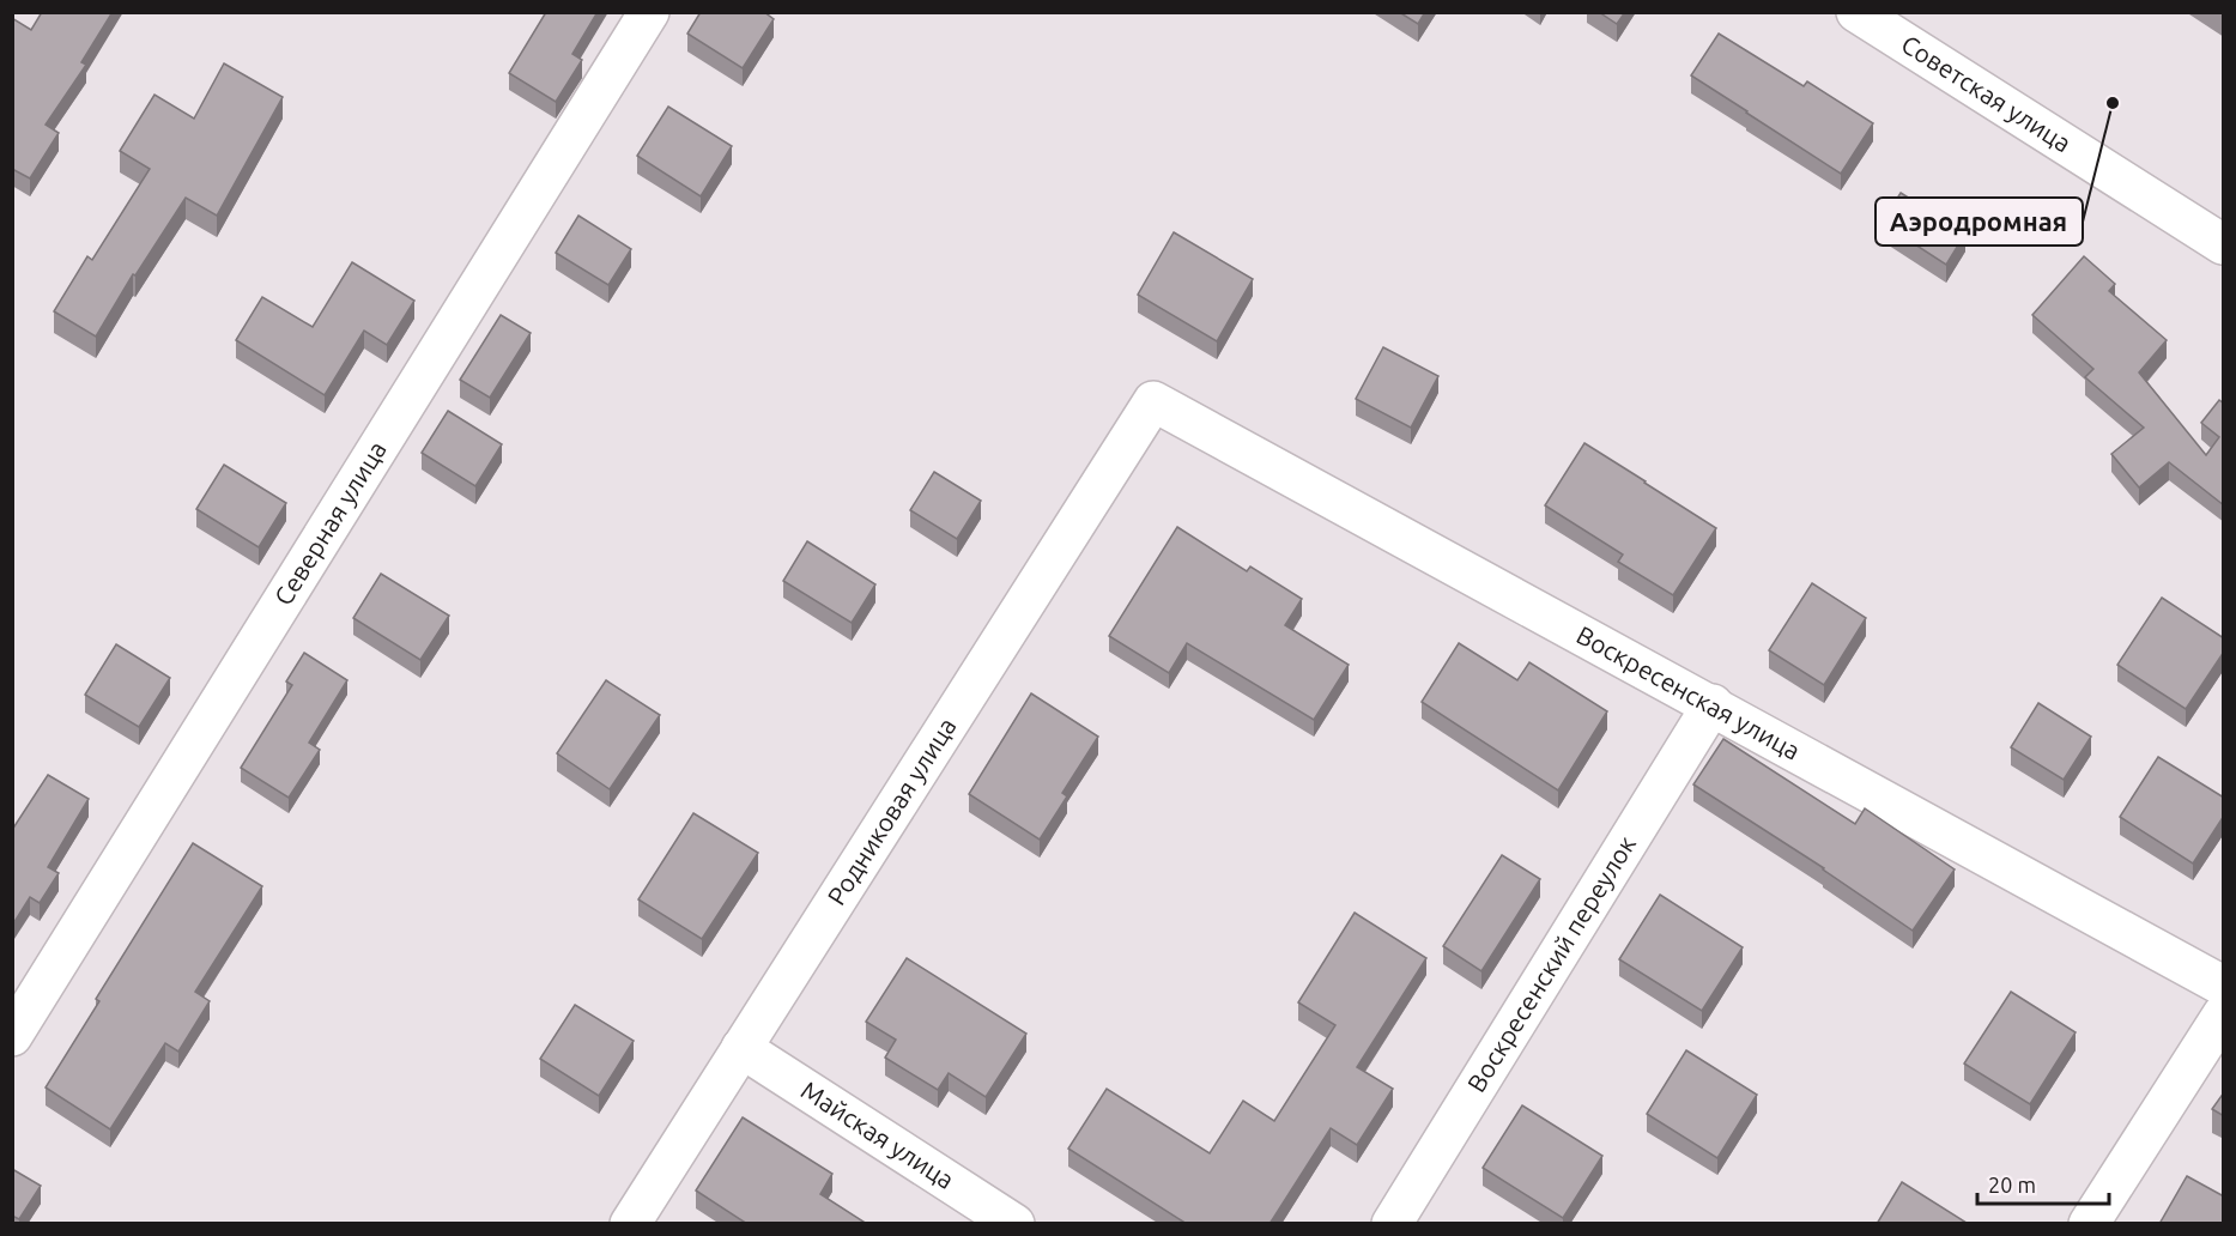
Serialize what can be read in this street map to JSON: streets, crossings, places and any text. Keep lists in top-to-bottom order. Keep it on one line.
{"streets":{"street":["Советская улица","Северная улица","Воскресенская улица","Родниковая улица","Воскресенский переулок","Майская улица"]},"crossings":[["Воскресенская улица","Родниковая улица"],["Воскресенская улица","Воскресенский переулок"],["Родниковая улица","Майская улица"]],"places":["Аэродромная"],"scale_bar":"20 m"}
